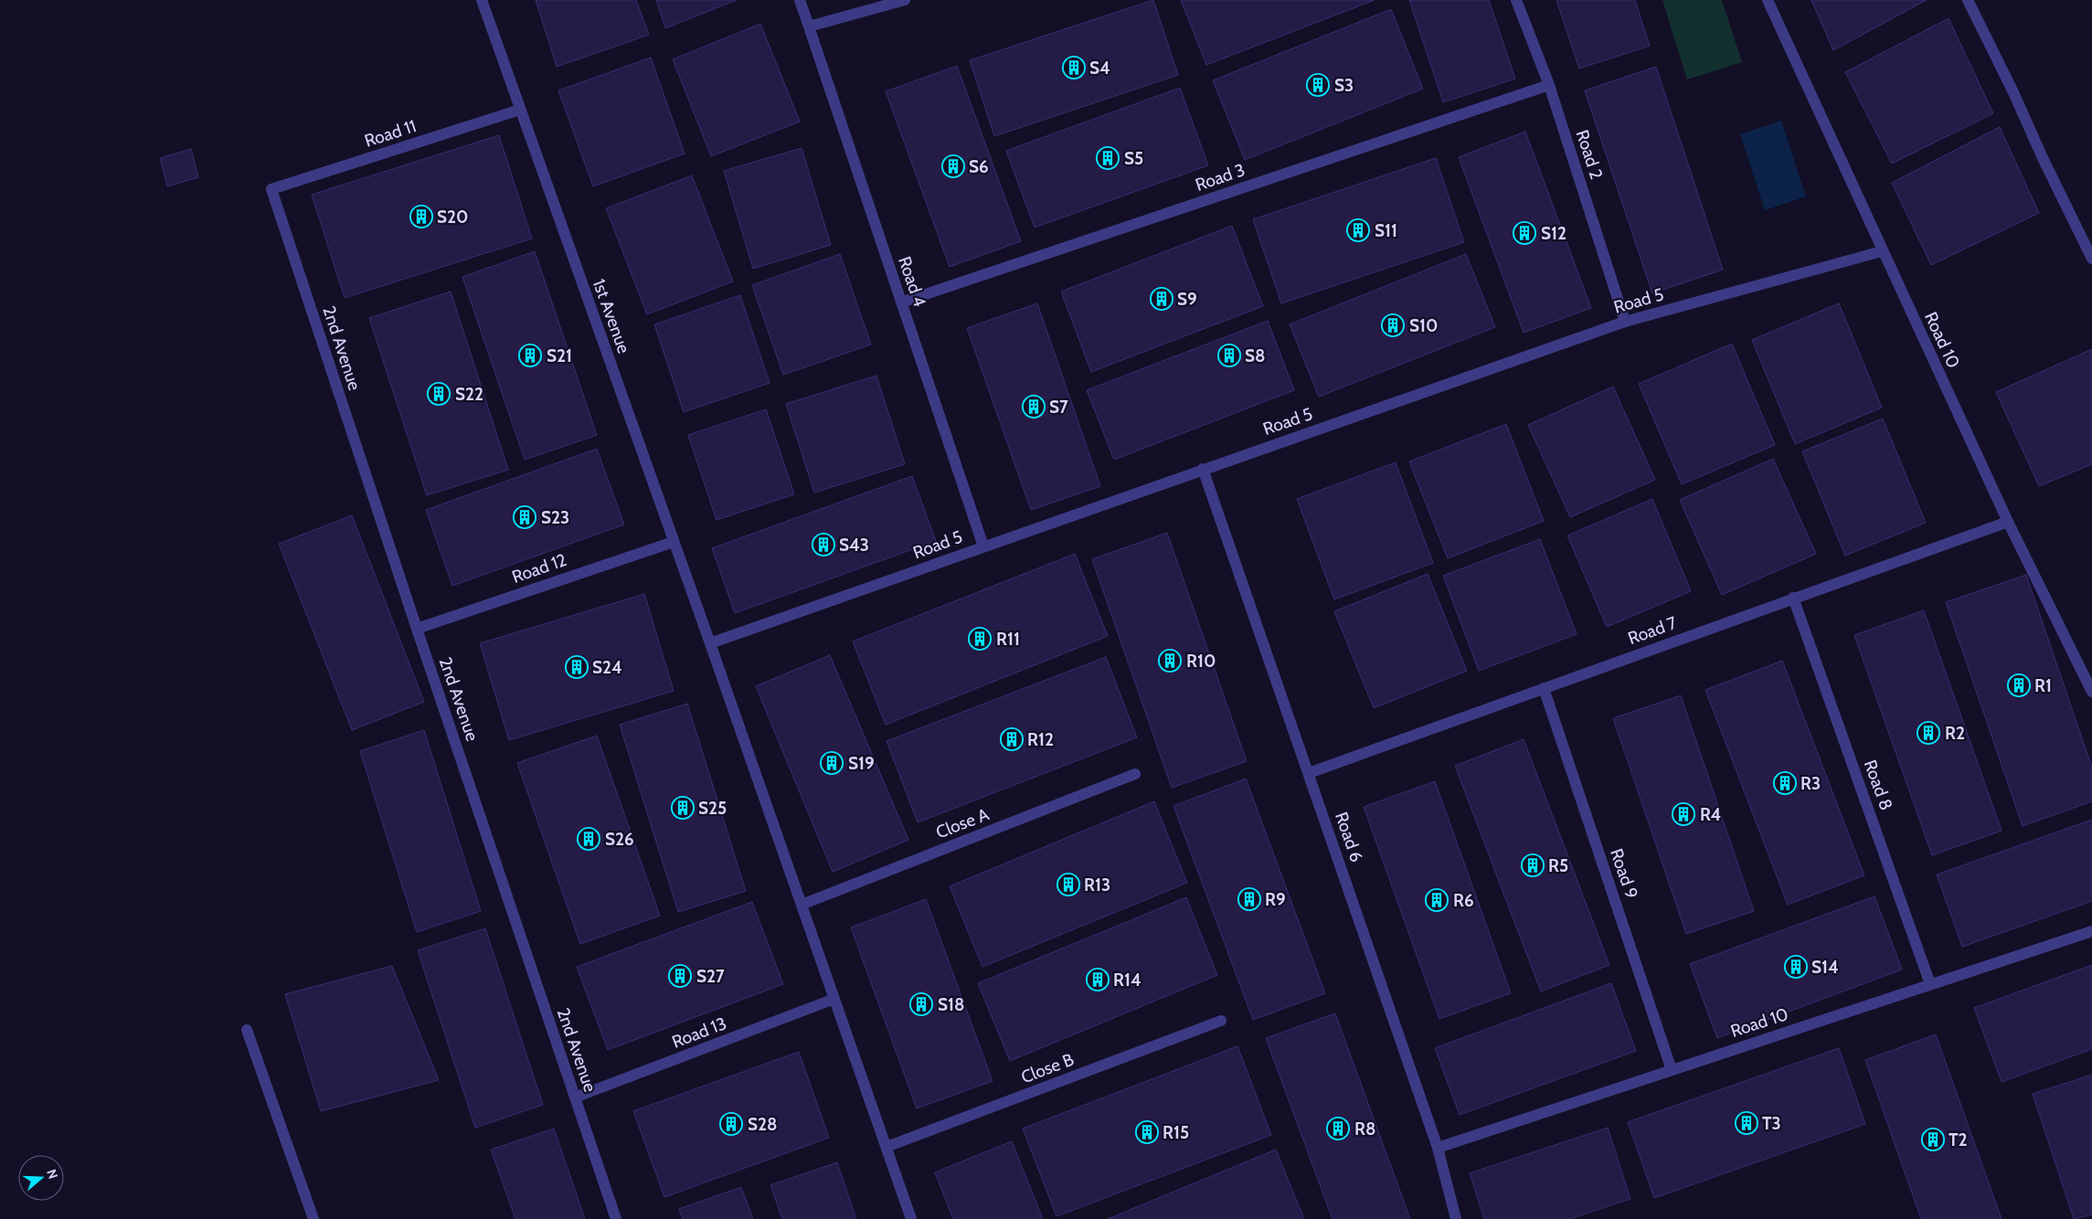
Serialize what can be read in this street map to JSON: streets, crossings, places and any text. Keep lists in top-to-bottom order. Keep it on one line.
{"streets":{"street":["Road 11","Road 2","Road 3","Road 4","Road 5","1st Avenue","Road 10","2nd Avenue","Road 12","Road 7","Road 8","Close A","Road 6","Road 9","Road 13","Close B"]},"crossings":[["Road 11","1st Avenue"],["Road 11","2nd Avenue"],["Road 2","Road 3"],["Road 2","Road 5"],["Road 3","Road 4"],["Road 4","Road 5"],["Road 5","1st Avenue"],["Road 5","Road 10"],["Road 5","Road 6"],["1st Avenue","Road 12"],["Road 10","Road 7"],["Road 10","Road 8"],["Road 10","Road 6"],["Road 10","Road 9"],["2nd Avenue","Road 12"],["2nd Avenue","Road 13"],["Road 7","Road 8"],["Road 7","Road 6"],["Road 7","Road 9"]],"places":{"building":["S4","S3","S5","S6","S20","S11","S12","S9","S10","S21","S8","S22","S7","S23","S43","R11","R10","S24","R1","R2","R12","S19","R3","S25","R4","S26","R5","R13","R9","R6","S14","S27","R14","S18","T3","S28","R8","R15","T2"]},"north":"right"}
